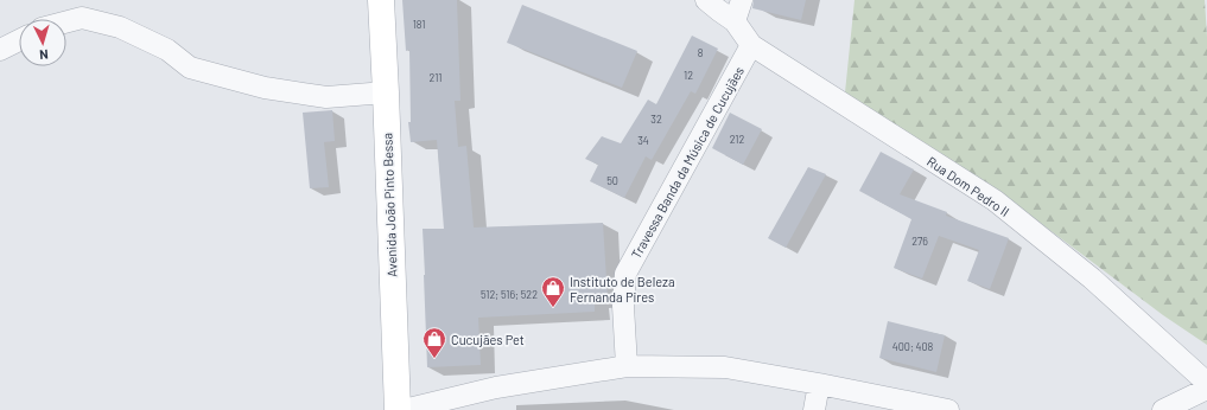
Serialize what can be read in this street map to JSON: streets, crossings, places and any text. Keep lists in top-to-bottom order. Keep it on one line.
{"streets":{"main road":["Avenida João Pinto Bessa"],"street":["Travessa Banda da Música de Cucujães","Rua Dom Pedro II"]},"crossings":[["Travessa Banda da Música de Cucujães","Rua Dom Pedro II"]],"places":{"shop":["Instituto de Beleza Fernanda Pires","Cucujães Pet"]},"house_numbers":["181","8","12","211","32","212","34","50","276","512; 516; 522","400; 408"],"north":"bottom"}
